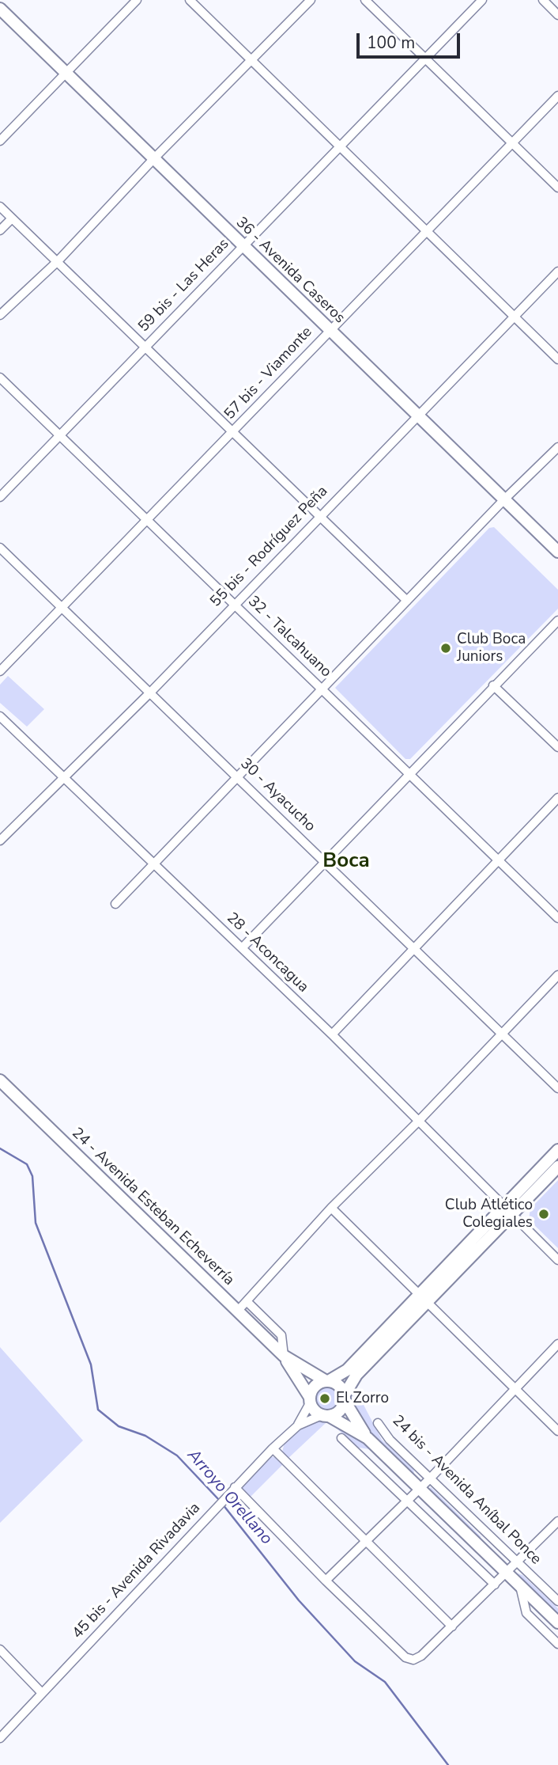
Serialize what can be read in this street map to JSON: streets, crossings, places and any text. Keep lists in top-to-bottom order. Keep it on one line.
{"streets":{"main road":["36 - Avenida Caseros","24 - Avenida Esteban Echeverría","24 bis - Avenida Aníbal Ponce"],"street":["59 bis - Las Heras","57 bis - Viamonte","55 bis - Rodríguez Peña","32 - Talcahuano","30 - Ayacucho","28 - Aconcagua","45 bis - Avenida Rivadavia"]},"crossings":[["36 - Avenida Caseros","59 bis - Las Heras"],["36 - Avenida Caseros","57 bis - Viamonte"],["36 - Avenida Caseros","55 bis - Rodríguez Peña"],["59 bis - Las Heras","32 - Talcahuano"],["57 bis - Viamonte","32 - Talcahuano"],["57 bis - Viamonte","30 - Ayacucho"],["55 bis - Rodríguez Peña","32 - Talcahuano"],["55 bis - Rodríguez Peña","30 - Ayacucho"],["55 bis - Rodríguez Peña","28 - Aconcagua"],["24 - Avenida Esteban Echeverría","24 bis - Avenida Aníbal Ponce"],["24 - Avenida Esteban Echeverría","45 bis - Avenida Rivadavia"],["24 bis - Avenida Aníbal Ponce","45 bis - Avenida Rivadavia"]],"districts":["Boca"],"water":["Arroyo Orellano"],"places":["Club Boca Juniors","Club Atlético Colegiales","El Zorro"],"scale_bar":"100 m"}
